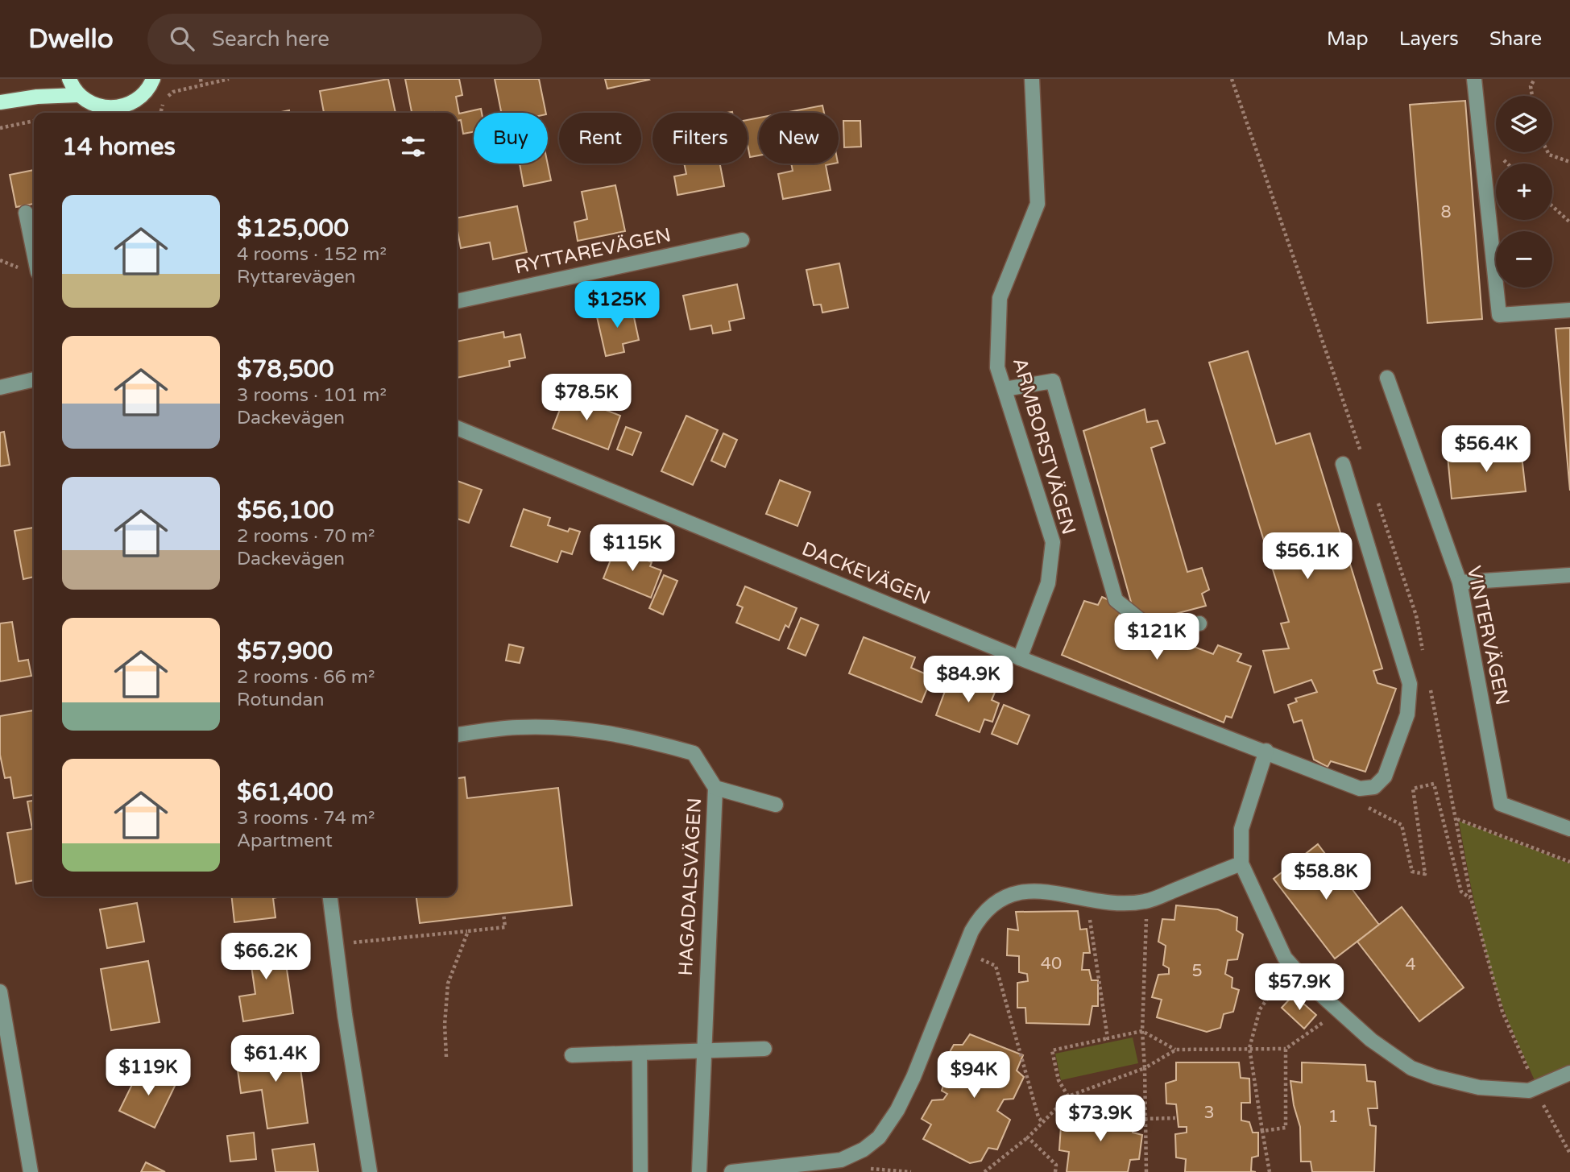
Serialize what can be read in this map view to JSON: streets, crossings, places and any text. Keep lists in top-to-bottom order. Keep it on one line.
{"streets":{"street":["RYTTAREVÄGEN","ARMBORSTVÄGEN","DACKEVÄGEN","VINTERVÄGEN","HAGADALSVÄGEN"]},"crossings":[["ARMBORSTVÄGEN","DACKEVÄGEN"]],"house_numbers":["8","40","4","5","3","1"],"page":{"header":"Dwello","search":"Search here","nav":["Map","Layers","Share"],"map_buttons":["+","−"],"chip":["Buy","Rent","Filters","New"],"heading":"14 homes","list":[{"name":"$125,000","note":"4 rooms · 152 m² · Ryttarevägen"},{"name":"$78,500","note":"3 rooms · 101 m² · Dackevägen"},{"name":"$56,100","note":"2 rooms · 70 m² · Dackevägen"},{"name":"$57,900","note":"2 rooms · 66 m² · Rotundan"},{"name":"$61,400","note":"3 rooms · 74 m² · Apartment"}],"price":["$125K","$78.5K","$56.4K","$115K","$56.1K","$121K","$84.9K","$58.8K","$66.2K","$57.9K","$61.4K","$119K","$94K","$73.9K"]}}
